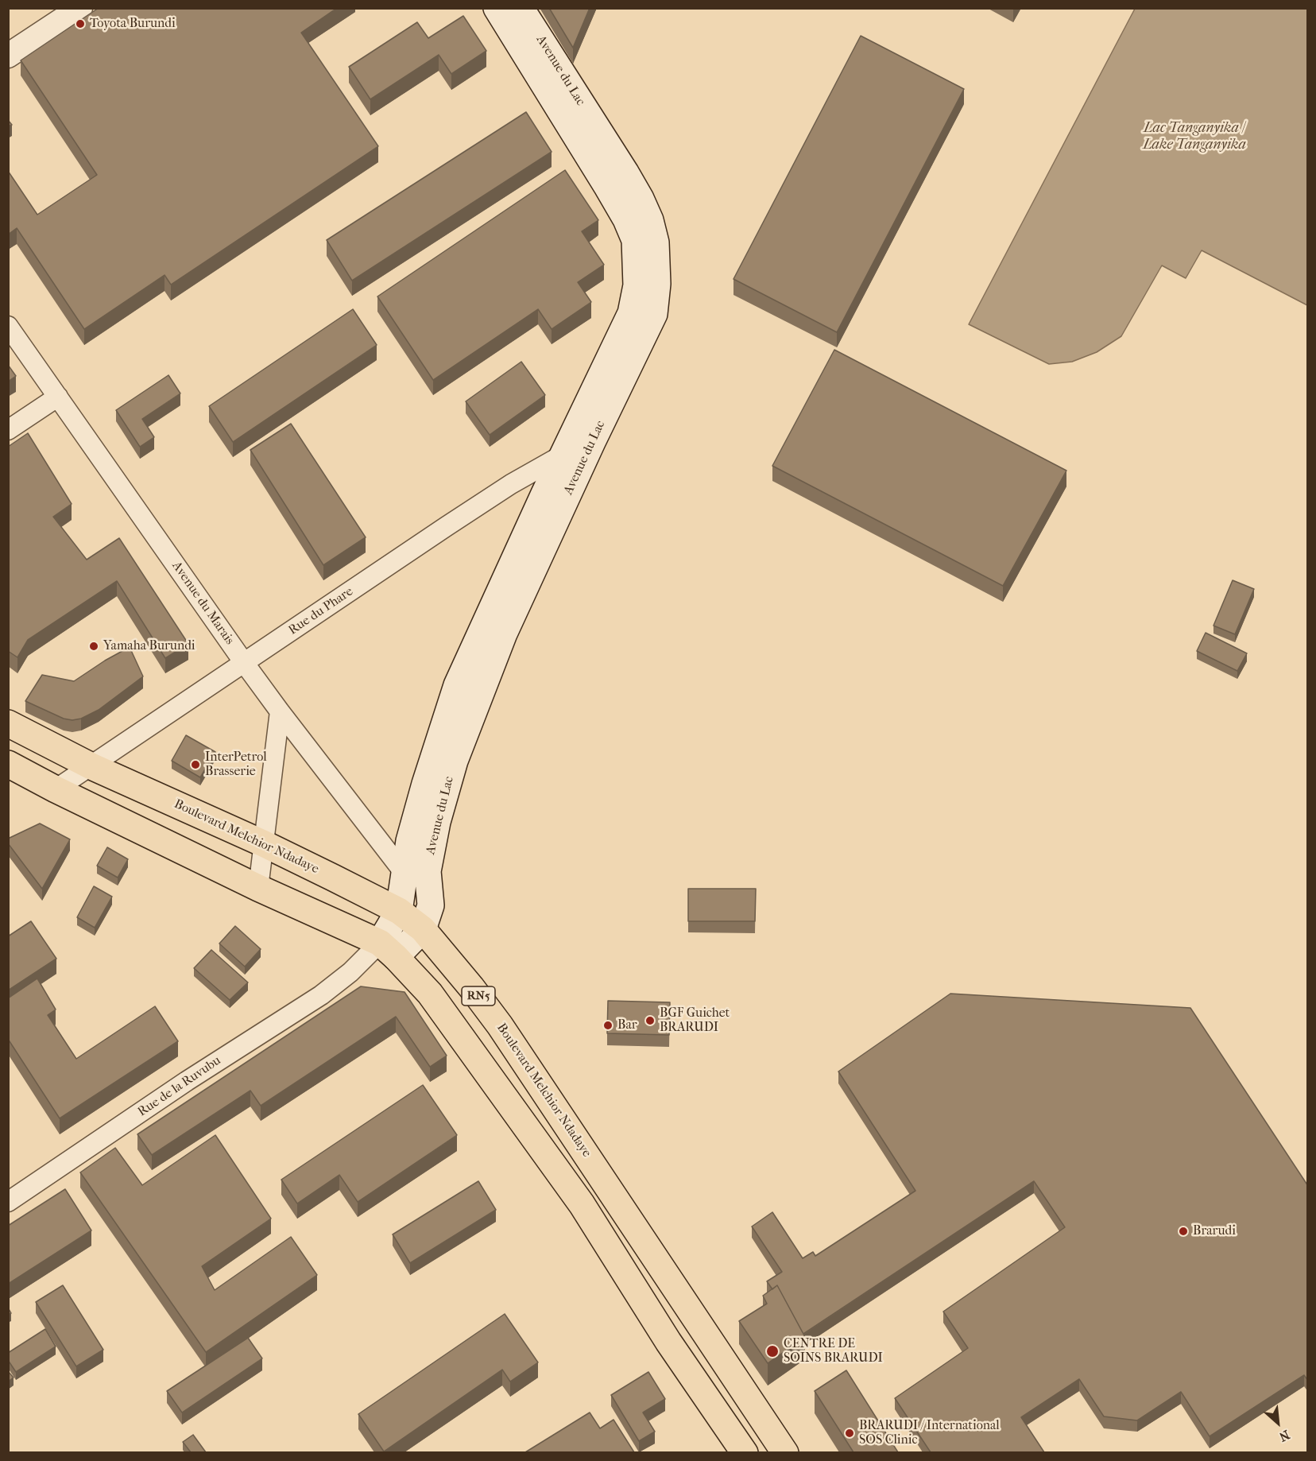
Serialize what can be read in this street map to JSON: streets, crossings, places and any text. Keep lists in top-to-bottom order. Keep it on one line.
{"streets":{"main road":["Avenue du Lac","Boulevard Melchior Ndadaye","RN5"],"street":["Avenue du Marais","Rue du Phare","Rue de la Ruvubu"]},"crossings":[["Avenue du Lac","Avenue du Marais"],["Avenue du Lac","Rue du Phare"],["Avenue du Lac","Boulevard Melchior Ndadaye"],["Avenue du Lac","RN5"],["Avenue du Lac","Rue de la Ruvubu"],["Avenue du Marais","Rue du Phare"],["Rue du Phare","Boulevard Melchior Ndadaye"],["Rue du Phare","RN5"],["RN5","Rue de la Ruvubu"]],"water":["Lac Tanganyika / Lake Tanganyika"],"places":["Toyota Burundi","Yamaha Burundi","InterPetrol Brasserie","BGF Guichet BRARUDI","Bar","Brarudi","CENTRE DE SOINS BRARUDI","BRARUDI / International SOS Clinic"],"north":"bottom right"}
